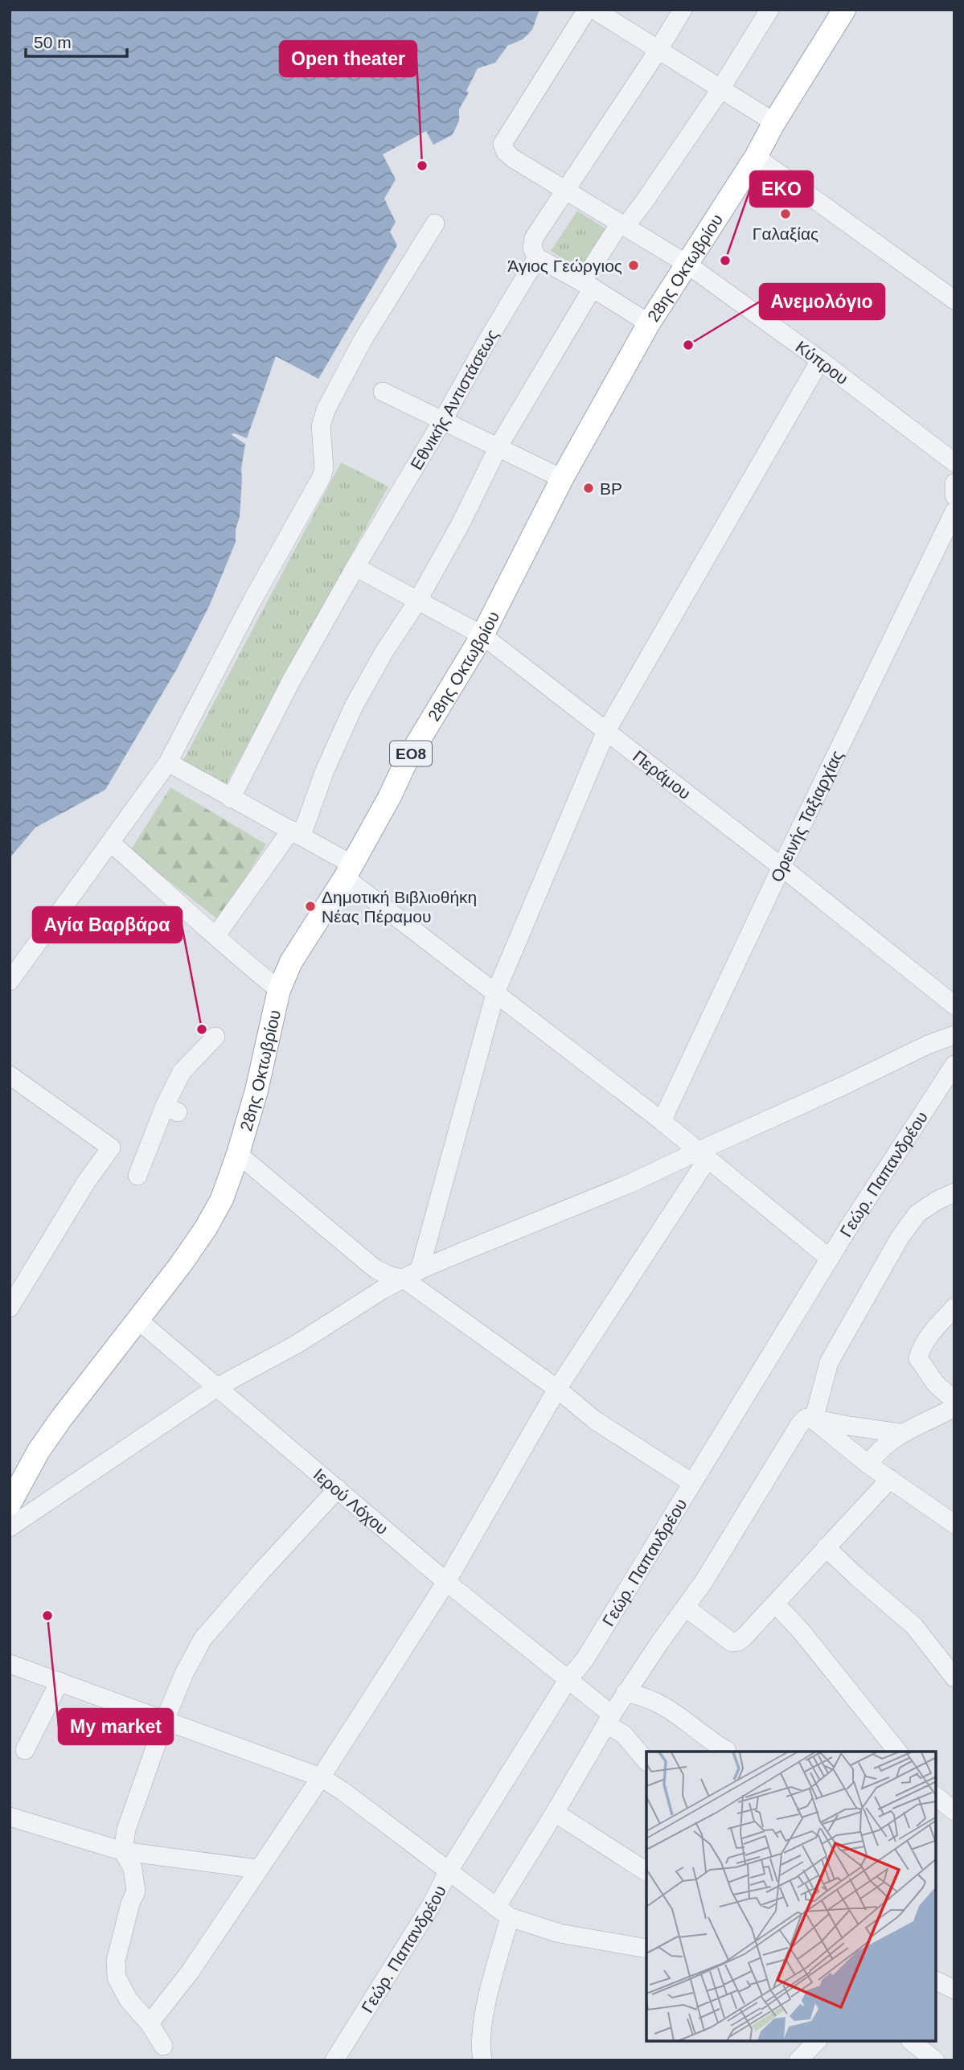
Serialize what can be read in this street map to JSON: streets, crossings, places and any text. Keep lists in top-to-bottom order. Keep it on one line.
{"streets":{"main road":["28ης Οκτωβρίου","ΕΟ8"],"street":["Κύπρου","Εθνικής Αντιστάσεως","Περάμου","Ορεινής Ταξιαρχίας","Γεώρ. Παπανδρέου","Ιερού Λόχου"]},"crossings":[["28ης Οκτωβρίου","Κύπρου"],["28ης Οκτωβρίου","Περάμου"],["28ης Οκτωβρίου","Ιερού Λόχου"],["Κύπρου","Εθνικής Αντιστάσεως"],["Εθνικής Αντιστάσεως","Περάμου"],["Περάμου","Ορεινής Ταξιαρχίας"],["Γεώρ. Παπανδρέου","Ιερού Λόχου"]],"places":["Open theater","Γαλαξίας","EKO","Άγιος Γεώργιος","Ανεμολόγιο","BP","Δημοτική Βιβλιοθήκη Νέας Πέραμου","Αγία Βαρβάρα","My market"],"scale_bar":"50 m"}
